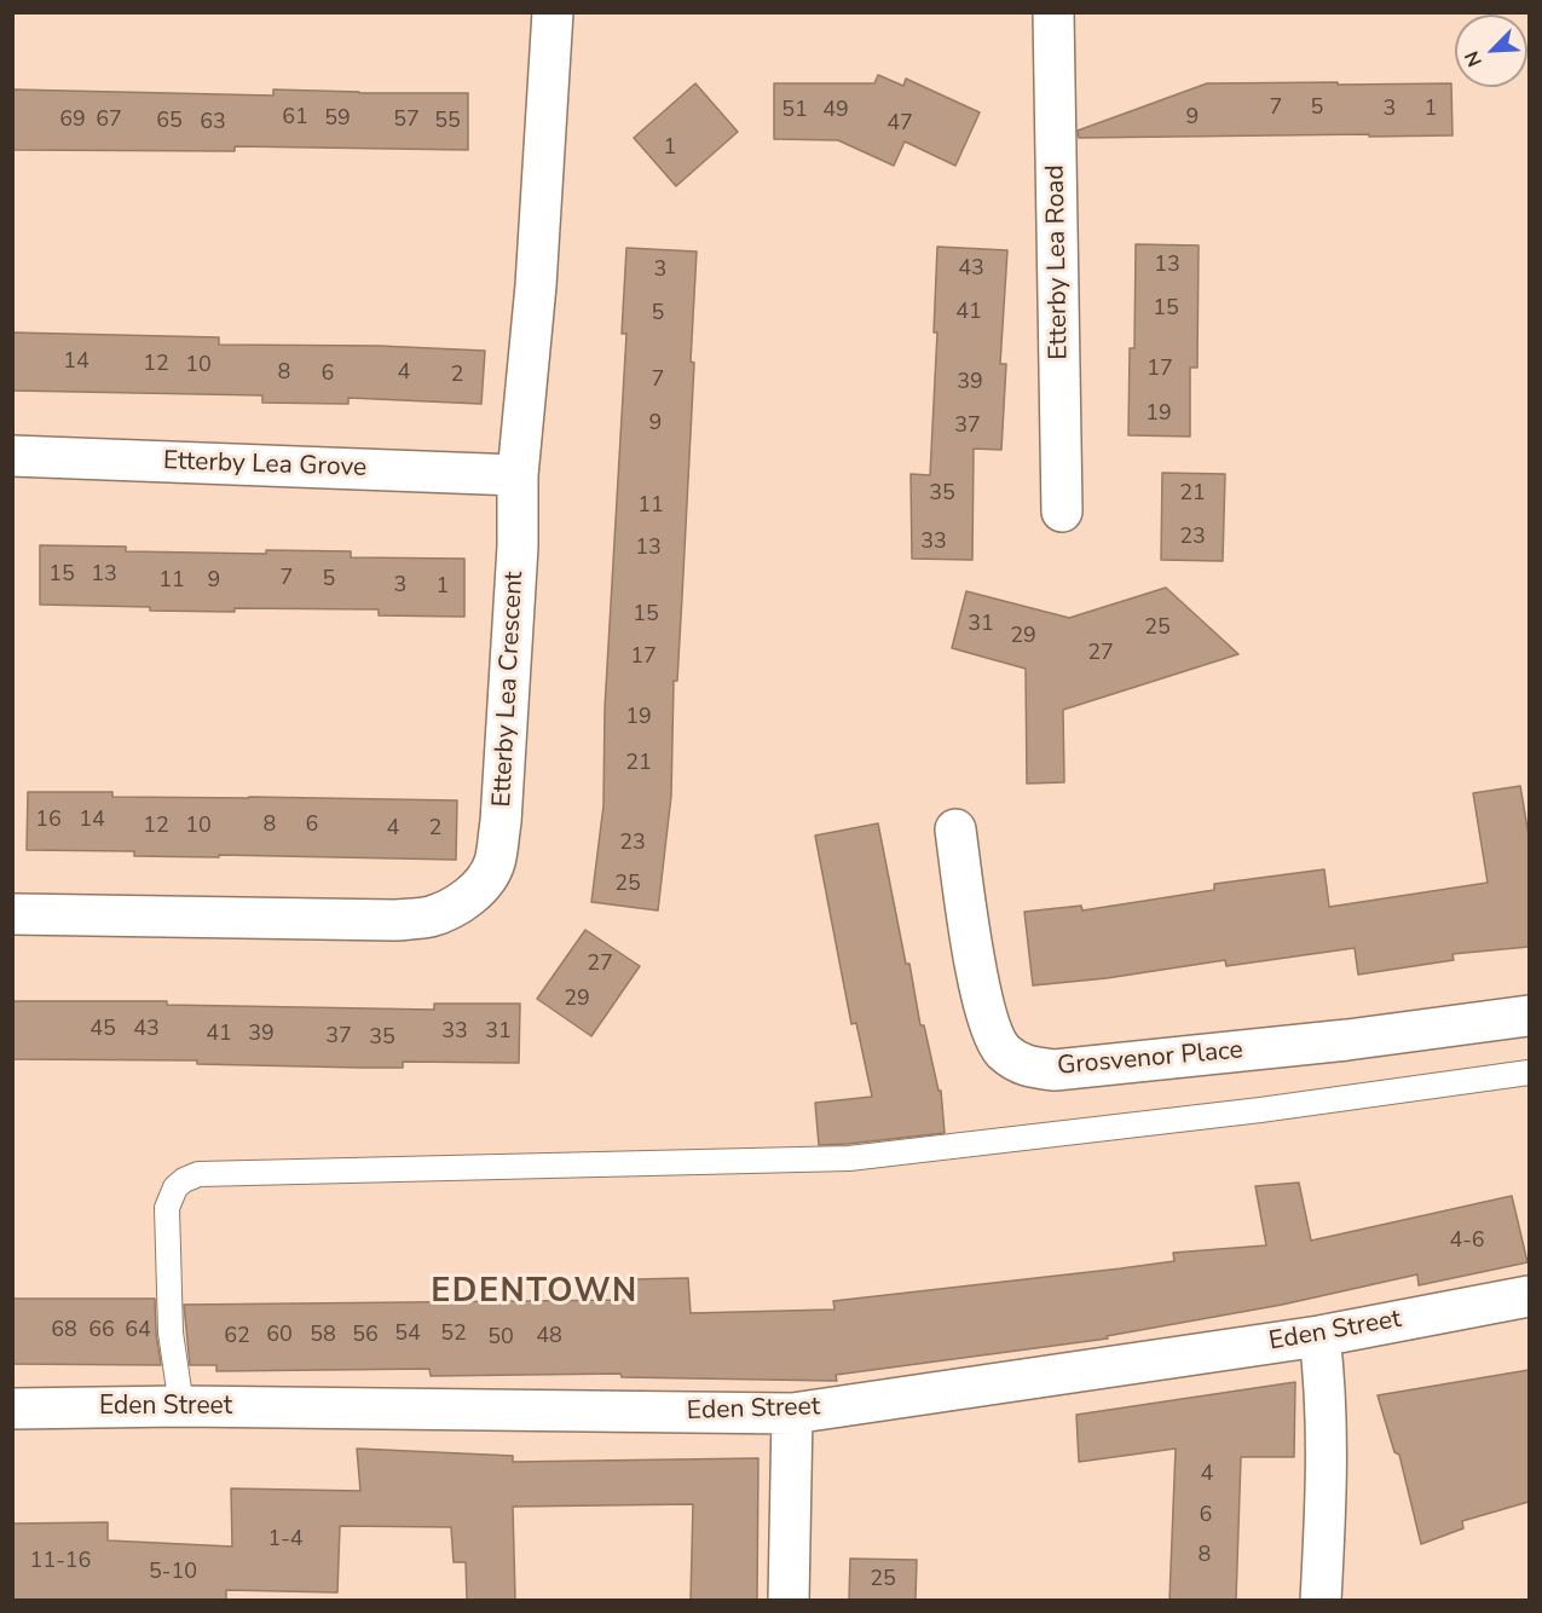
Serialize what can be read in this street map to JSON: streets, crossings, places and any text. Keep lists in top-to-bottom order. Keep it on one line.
{"streets":{"street":["Etterby Lea Road","Etterby Lea Grove","Etterby Lea Crescent","Grosvenor Place","Eden Street"]},"crossings":[["Etterby Lea Grove","Etterby Lea Crescent"]],"districts":["EDENTOWN"],"house_numbers":["7","5","3","1","51","49","61","9","59","69","67","57","65","55","63","47","1","13","43","3","15","41","5","14","12","10","17","8","4","6","2","7","39","19","9","37","35","21","11","23","33","13","15","13","7","5","11","9","3","1","15","31","25","29","27","17","19","21","16","14","8","6","12","10","4","2","23","25","27","29","45","43","33","31","41","39","37","35","4-6","68","66","64","54","52","60","58","56","62","48","50","4","6","1-4","8","11-16","5-10","25"],"north":"bottom left"}
